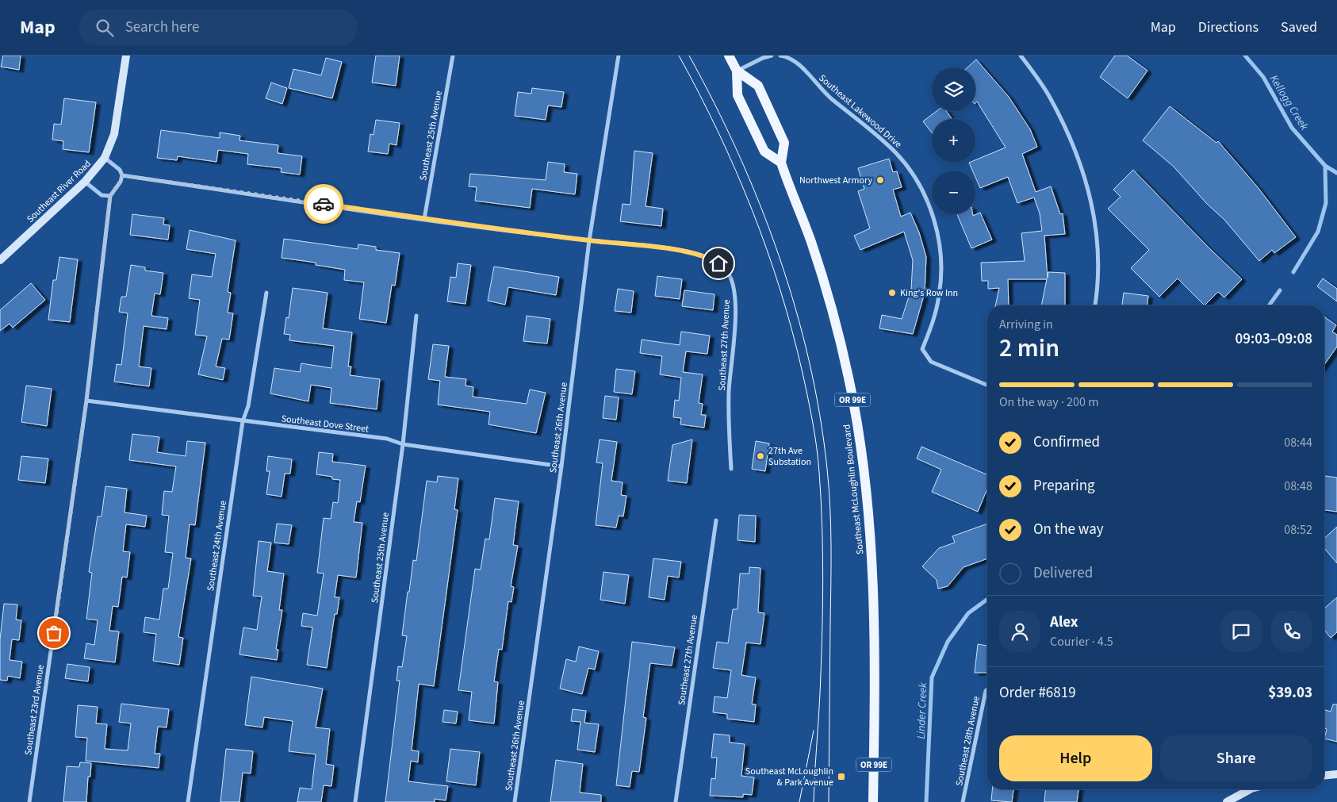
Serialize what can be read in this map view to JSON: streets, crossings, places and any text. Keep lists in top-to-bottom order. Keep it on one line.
{"streets":{"main road":["OR 99E","Southeast McLoughlin Boulevard"],"street":["Southeast Lakewood Drive","Southeast 25th Avenue","Southeast River Road","Southeast 27th Avenue","Southeast Dove Street","Southeast 26th Avenue","Southeast 24th Avenue","Southeast 23rd Avenue","Southeast 28th Avenue"]},"crossings":[["Southeast 25th Avenue","Southeast Dove Street"],["Southeast 27th Avenue","Southeast 26th Avenue"],["Southeast Dove Street","Southeast 26th Avenue"],["Southeast Dove Street","Southeast 24th Avenue"],["Southeast Dove Street","Southeast 23rd Avenue"]],"water":["Kellogg Creek","Linder Creek"],"places":{"other":["Northwest Armory","King's Row Inn","27th Ave Substation"],"transit":["Southeast McLoughlin & Park Avenue"]},"page":{"header":"Map","search":"Search here","nav":["Map","Directions","Saved"],"map_buttons":["+","−"],"heading":["2 min","Arriving in","09:03–09:08"],"panel":["Alex","Courier · 4.5","Order #6819","$39.03"],"bar":"On the way · 200 m","list":[["Confirmed","08:44"],["Preparing","08:48"],["On the way","08:52"],"Delivered"],"buttons":["Help","Share"]}}
